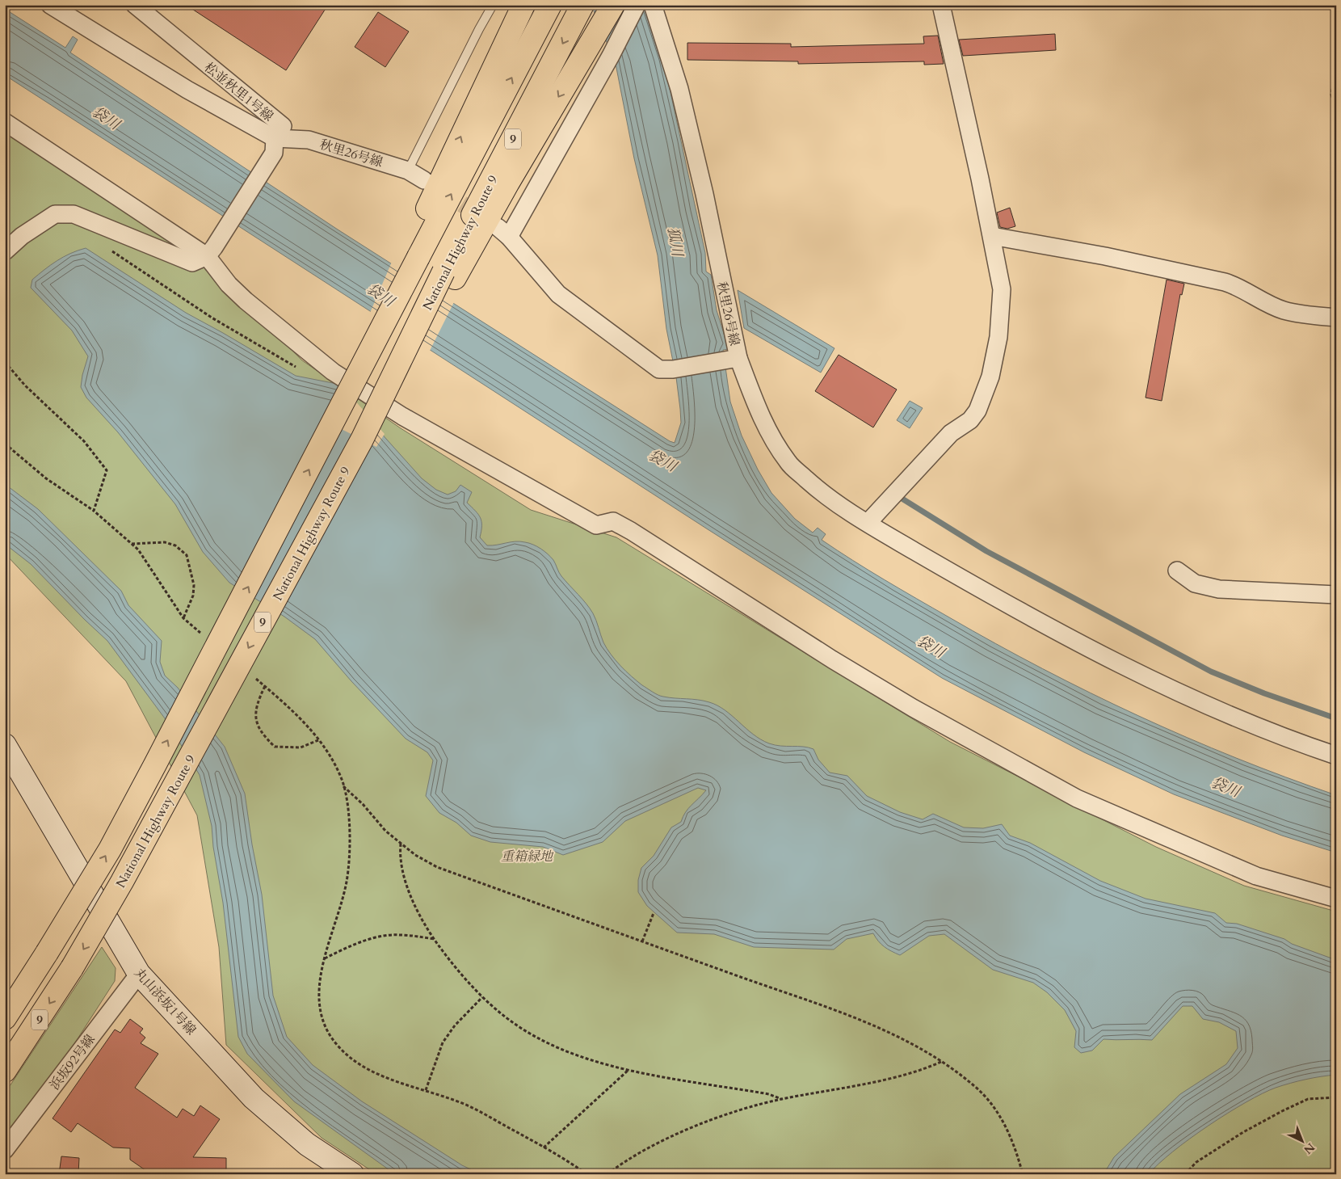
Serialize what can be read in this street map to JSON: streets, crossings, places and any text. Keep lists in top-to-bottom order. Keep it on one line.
{"streets":{"highway":["9","National Highway Route 9"],"street":["松並秋里1号線","秋里26号線","丸山浜坂1号線","浜坂92号線"]},"crossings":[["松並秋里1号線","秋里26号線"],["丸山浜坂1号線","浜坂92号線"]],"water":["袋川","狐川"],"parks":["重箱緑地"],"north":"bottom right"}
